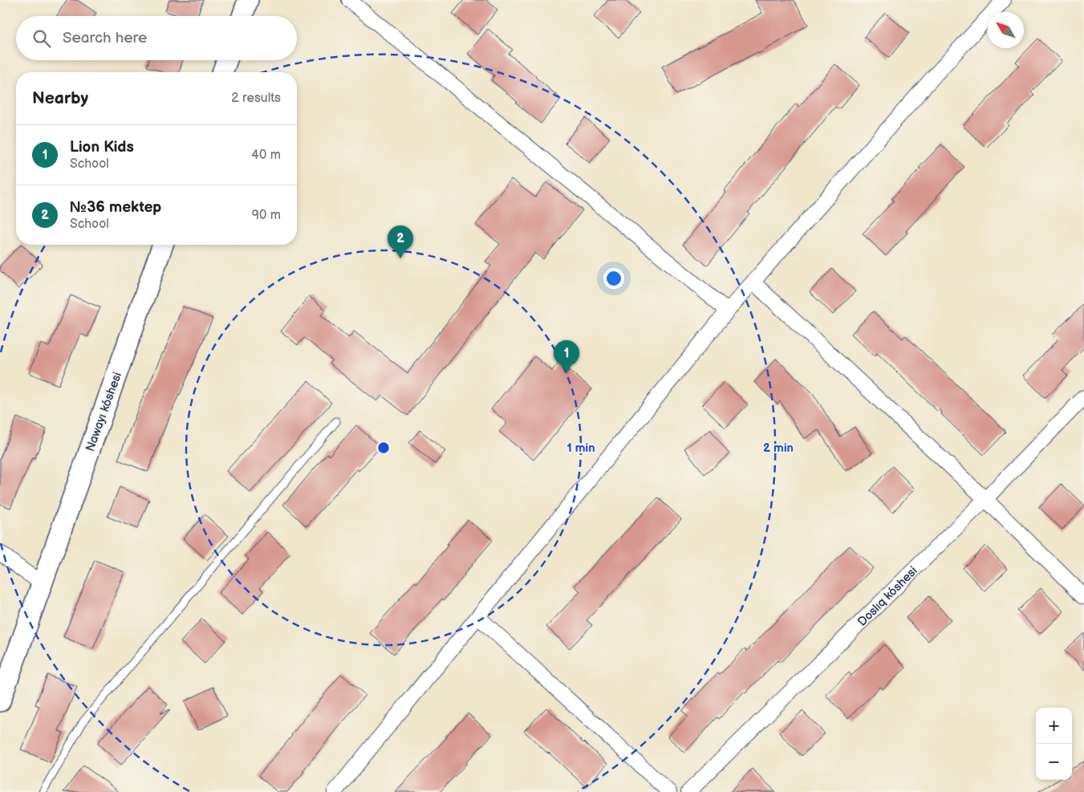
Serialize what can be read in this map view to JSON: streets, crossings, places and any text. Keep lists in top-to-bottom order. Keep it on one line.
{"streets":{"main road":["Nawayı kóshesi"],"street":["Doslıq kóshesi"]},"north":"top left","page":{"search":"Search here","heading":["Nearby","2 results"],"list":[{"mark":"1","name":"Lion Kids","note":"School","value":"40 m"},{"mark":"2","name":"№36 mektep","note":"School","value":"90 m"}],"pins":["2","1"],"map_buttons":["+","−"]},"rings":["1 min","2 min"]}
